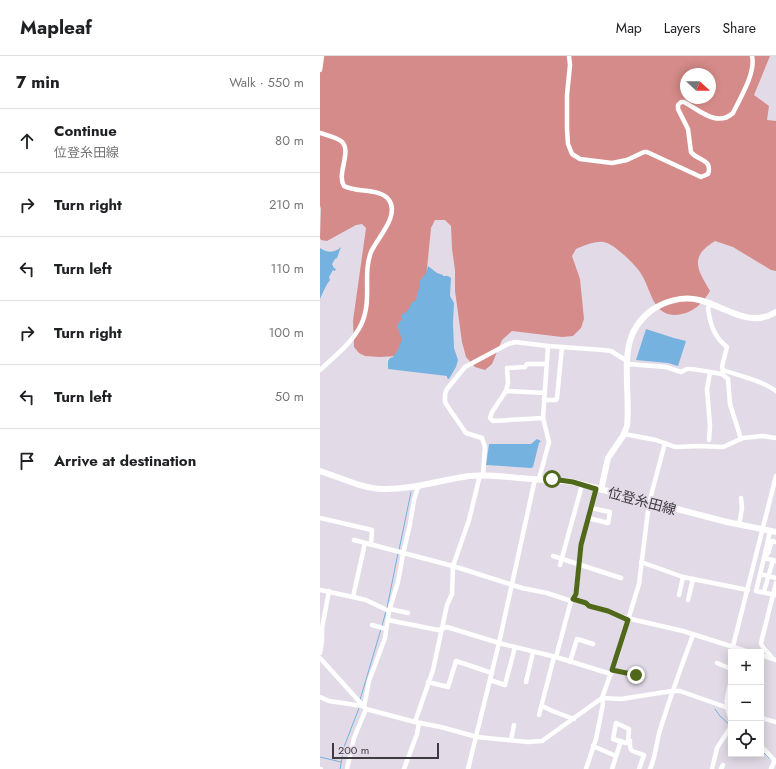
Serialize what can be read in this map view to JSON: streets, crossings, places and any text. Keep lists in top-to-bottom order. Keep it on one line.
{"streets":{"main road":["位登糸田線"]},"scale_bar":"200 m","north":"right","page":{"header":"Mapleaf","nav":["Map","Layers","Share"],"heading":["7 min","Walk · 550 m"],"list":[["Continue","位登糸田線","80 m"],["Turn right","210 m"],["Turn left","110 m"],["Turn right","100 m"],["Turn left","50 m"],"Arrive at destination"],"map_buttons":["+","−"],"scale":"200 m"}}
